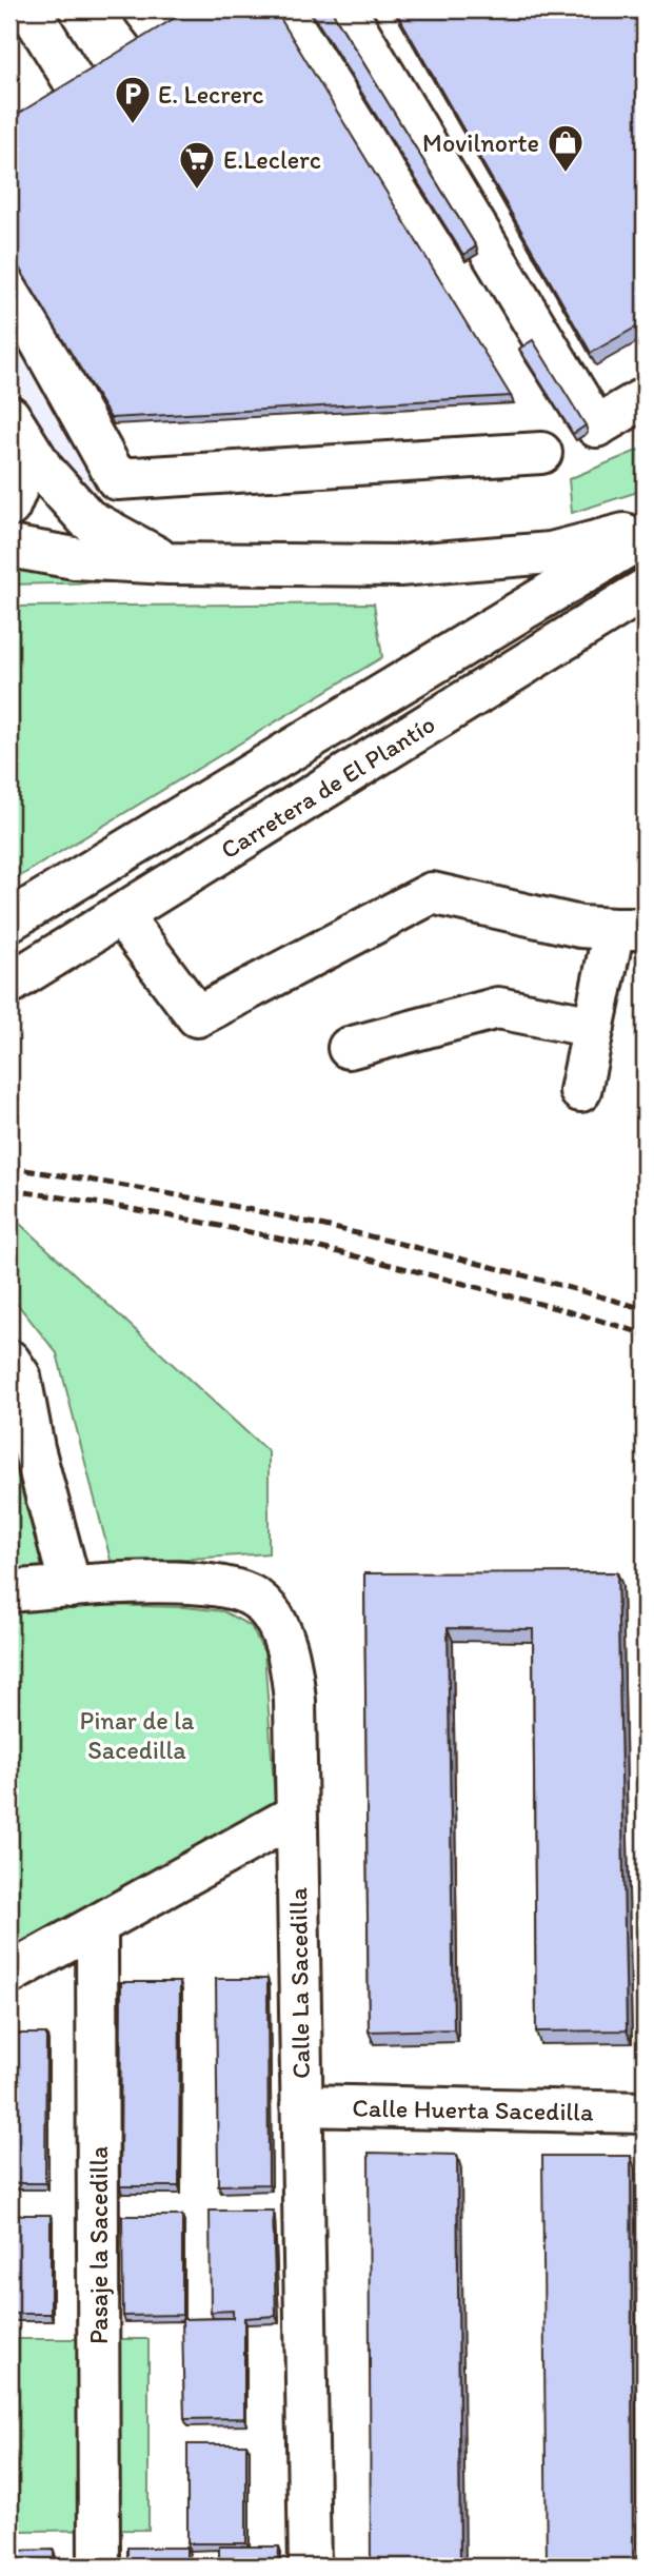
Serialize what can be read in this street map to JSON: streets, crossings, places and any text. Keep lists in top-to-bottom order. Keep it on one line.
{"streets":{"street":["Carretera de El Plantío","Calle La Sacedilla","Calle Huerta Sacedilla","Pasaje la Sacedilla"]},"crossings":[["Calle La Sacedilla","Calle Huerta Sacedilla"]],"parks":["Pinar de la Sacedilla"],"places":{"parking":["E. Lecrerc"],"shop":["Movilnorte"],"supermarket":["E.Leclerc"]}}
